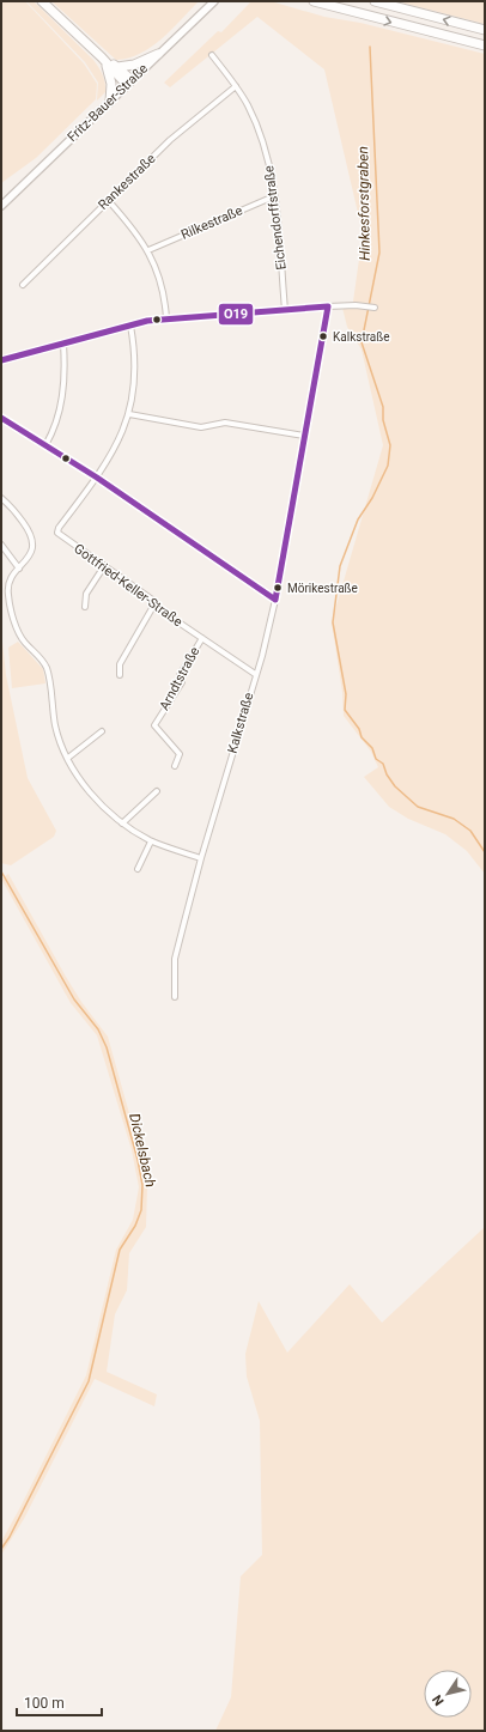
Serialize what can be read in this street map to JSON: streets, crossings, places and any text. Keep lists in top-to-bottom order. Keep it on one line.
{"streets":{"main road":["Fritz-Bauer-Straße"],"street":["Rankestraße","Eichendorffstraße","Rilkestraße","Gottfried-Keller-Straße","Arndtstraße","Kalkstraße"]},"crossings":[["Rankestraße","Eichendorffstraße"],["Eichendorffstraße","Rilkestraße"],["Gottfried-Keller-Straße","Arndtstraße"],["Gottfried-Keller-Straße","Kalkstraße"]],"water":["Hinkesforstgraben","Dickelsbach"],"places":["Kalkstraße","Mörikestraße"],"lines":["transit line O19"],"scale_bar":"100 m","north":"bottom left"}
